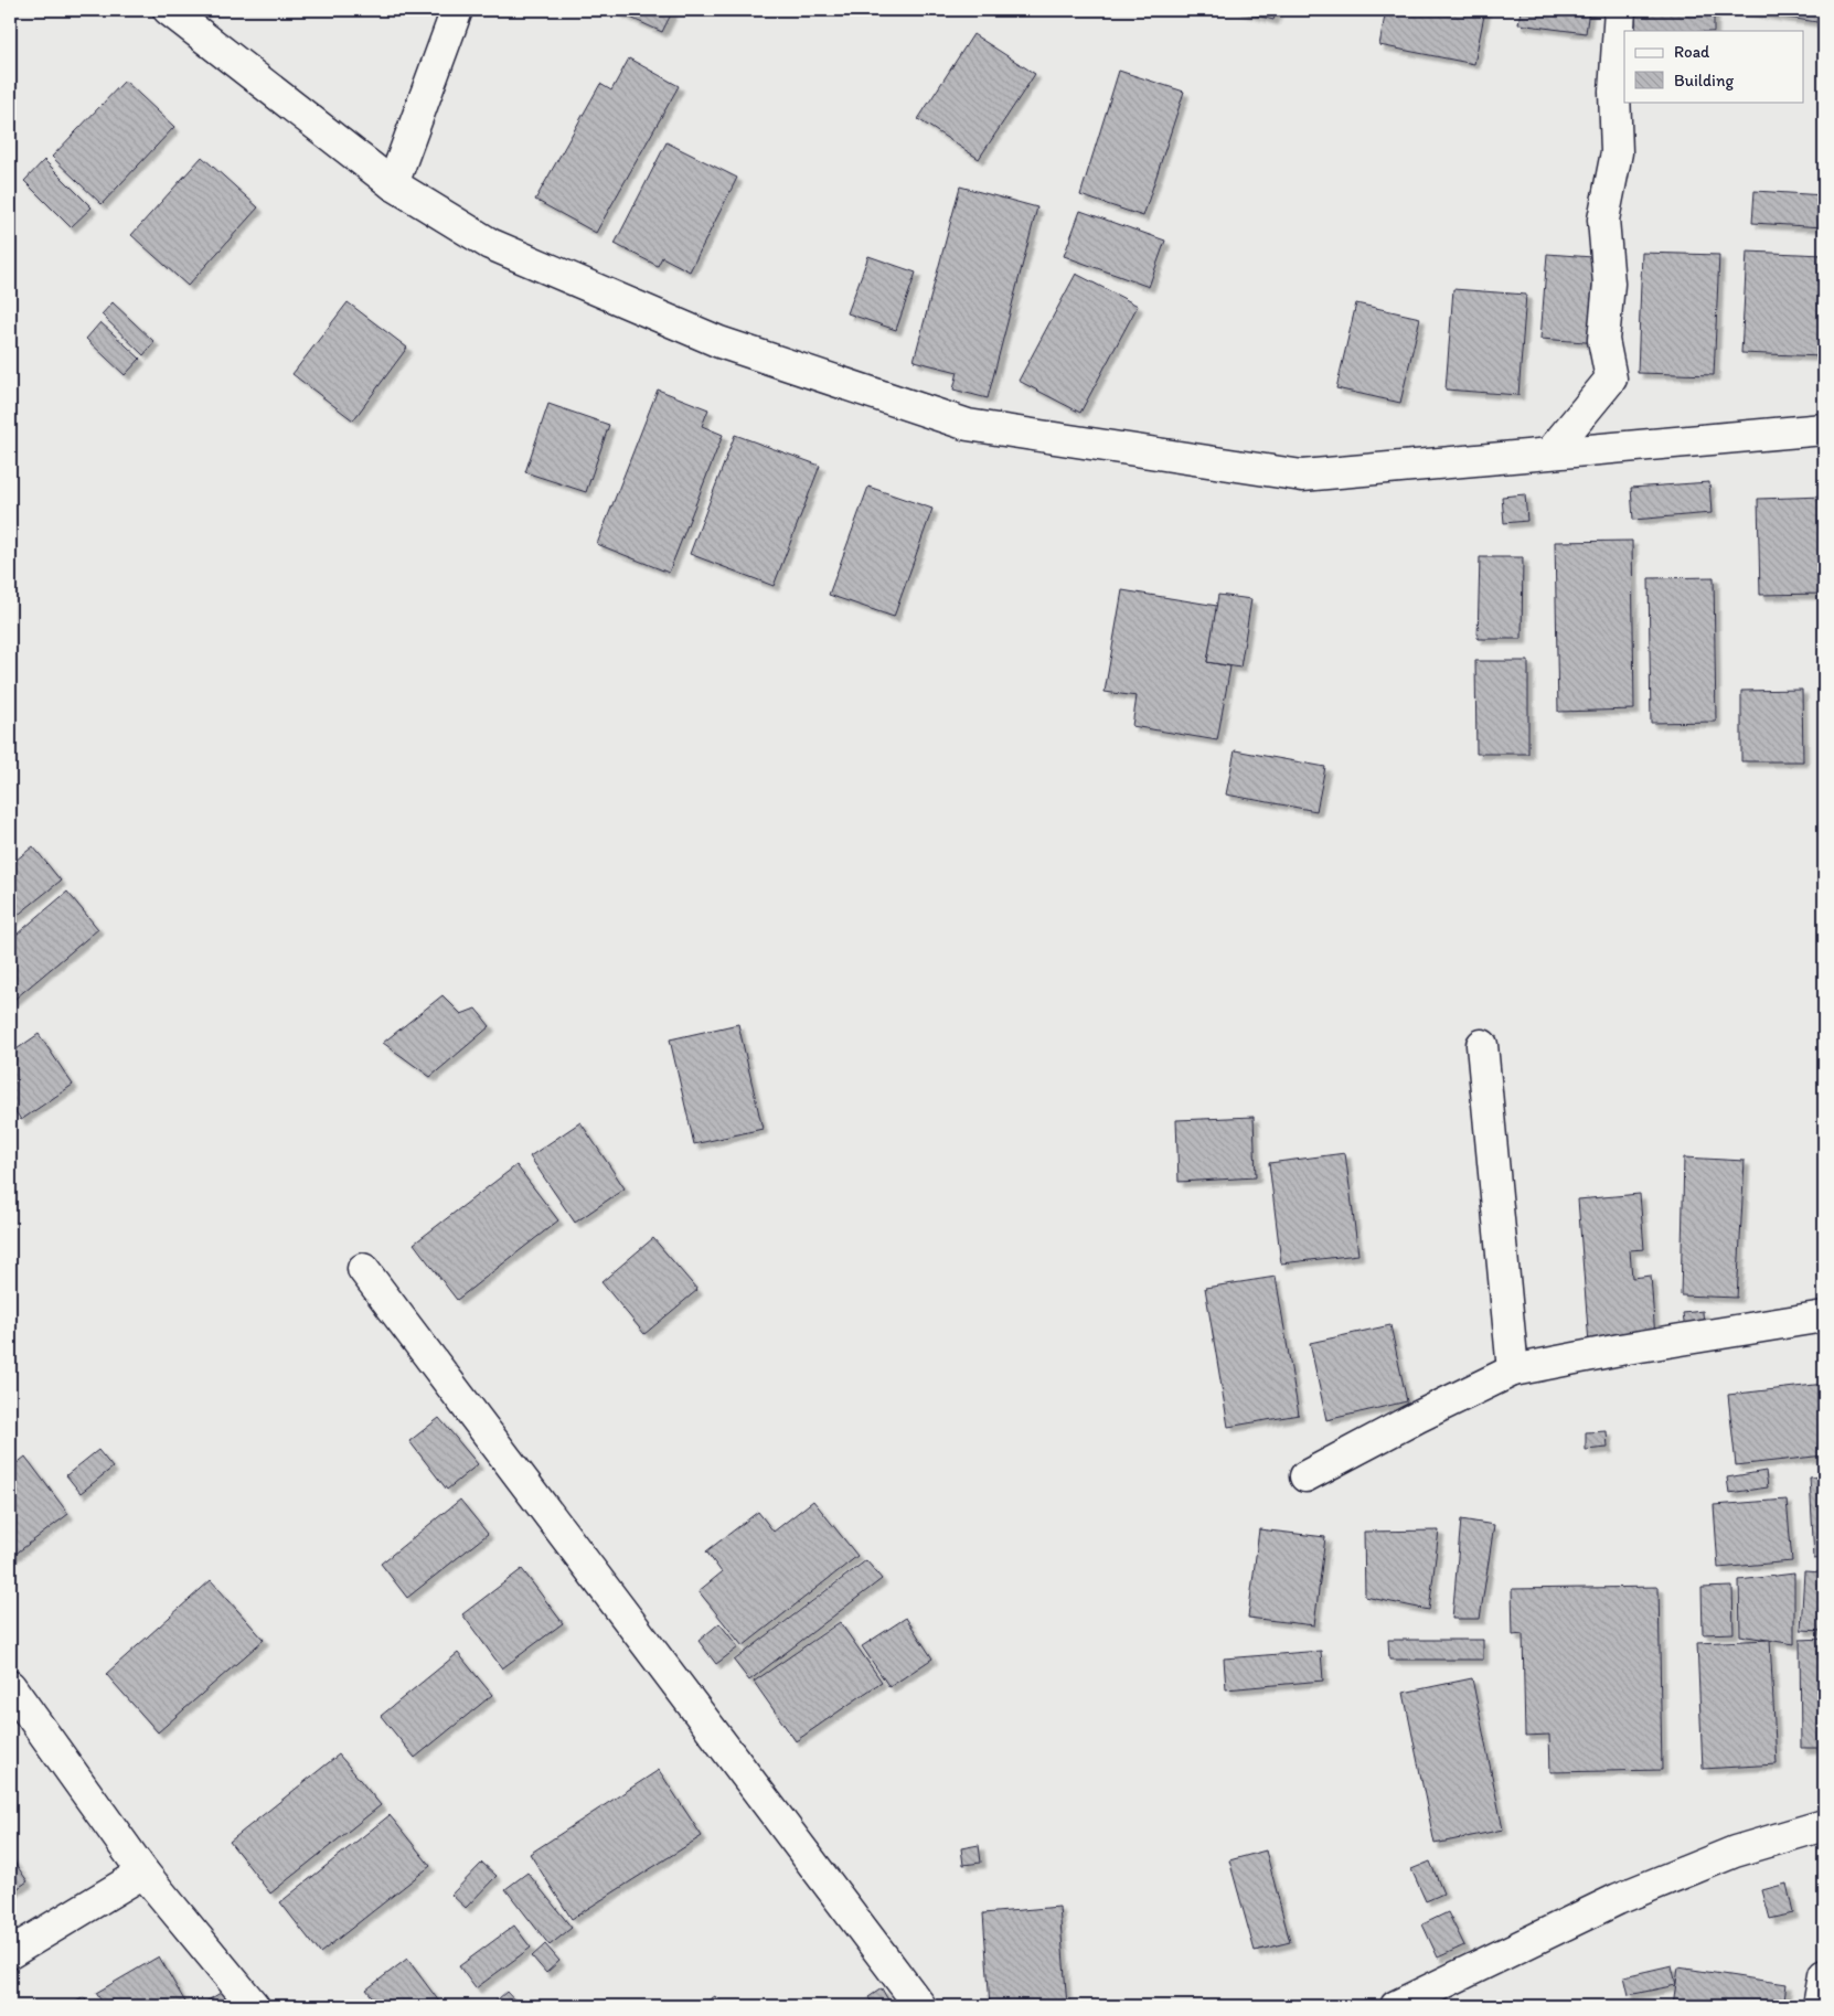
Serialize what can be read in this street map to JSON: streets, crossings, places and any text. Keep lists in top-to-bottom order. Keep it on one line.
{"legend":["Road","Building"]}
